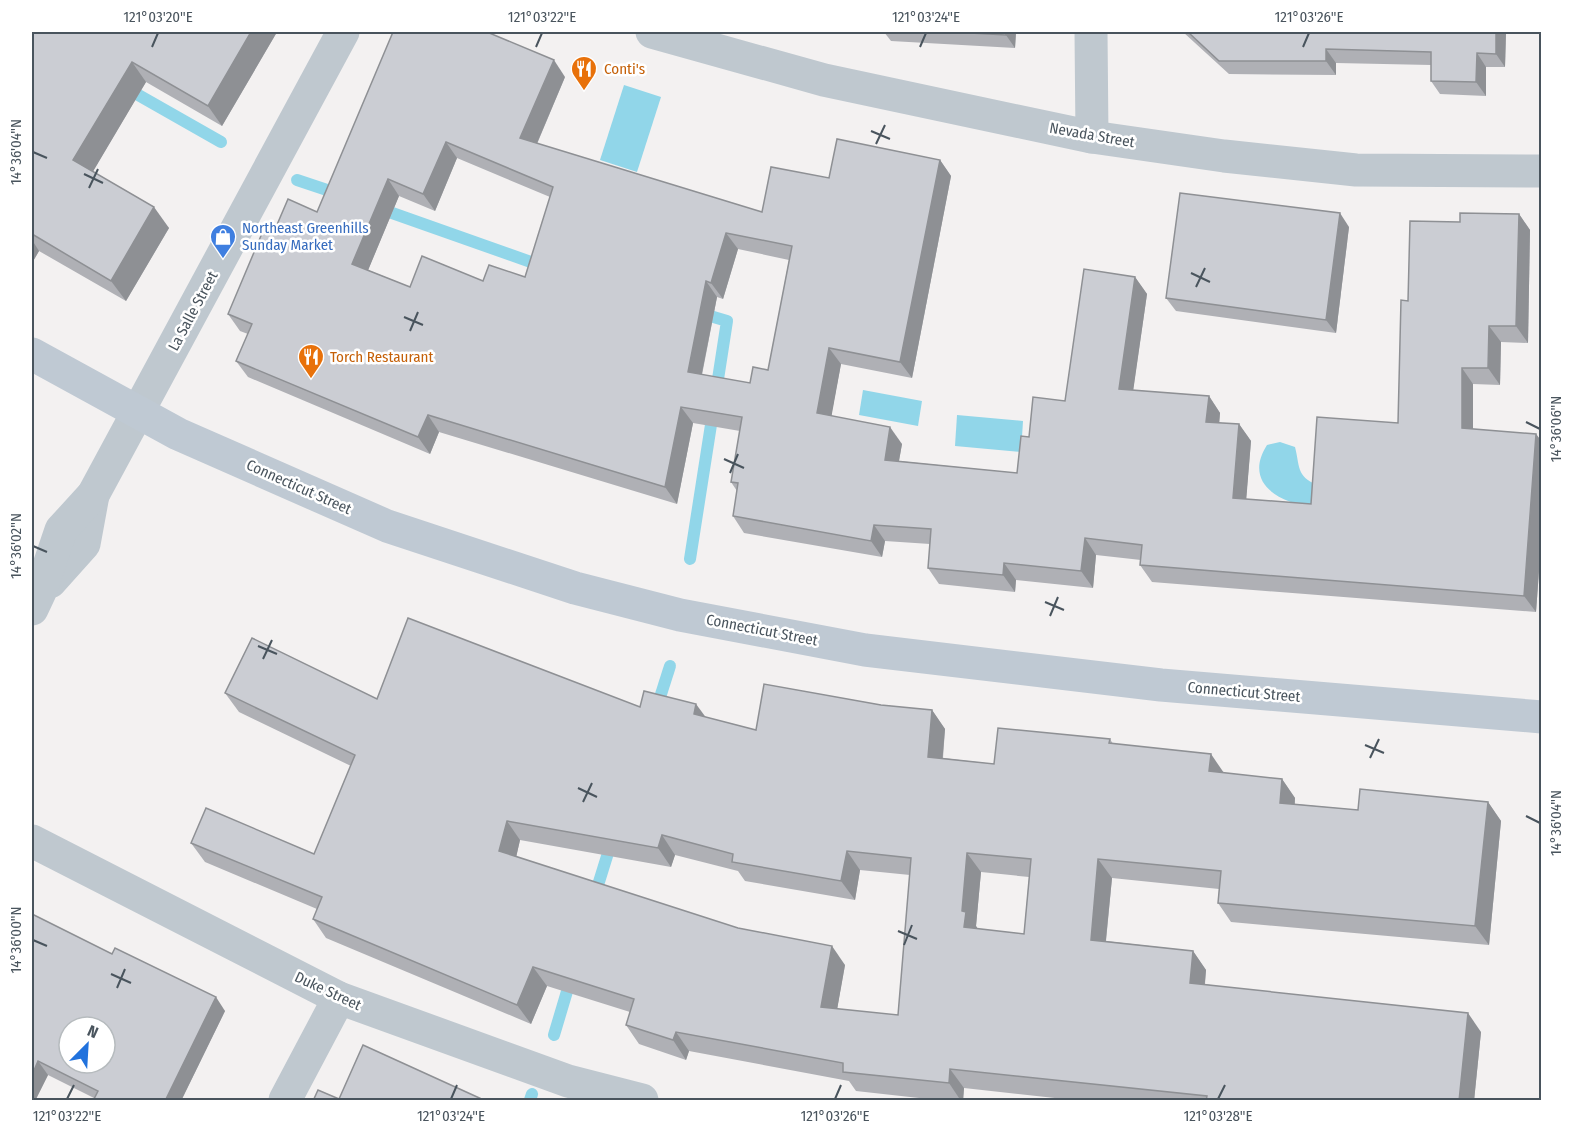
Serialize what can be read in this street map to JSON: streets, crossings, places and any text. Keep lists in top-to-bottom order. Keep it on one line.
{"streets":{"street":["Nevada Street","La Salle Street","Connecticut Street","Duke Street"]},"crossings":[["La Salle Street","Connecticut Street"]],"places":{"restaurant":["Conti's","Torch Restaurant"],"shop":["Northeast Greenhills Sunday Market"]},"north":"top right","coordinates":["121°03'20\"E","121°03'22\"E","121°03'24\"E","121°03'26\"E","14°36'04\"N","14°36'06\"N","14°36'02\"N","14°36'00\"N","121°03'28\"E"]}
